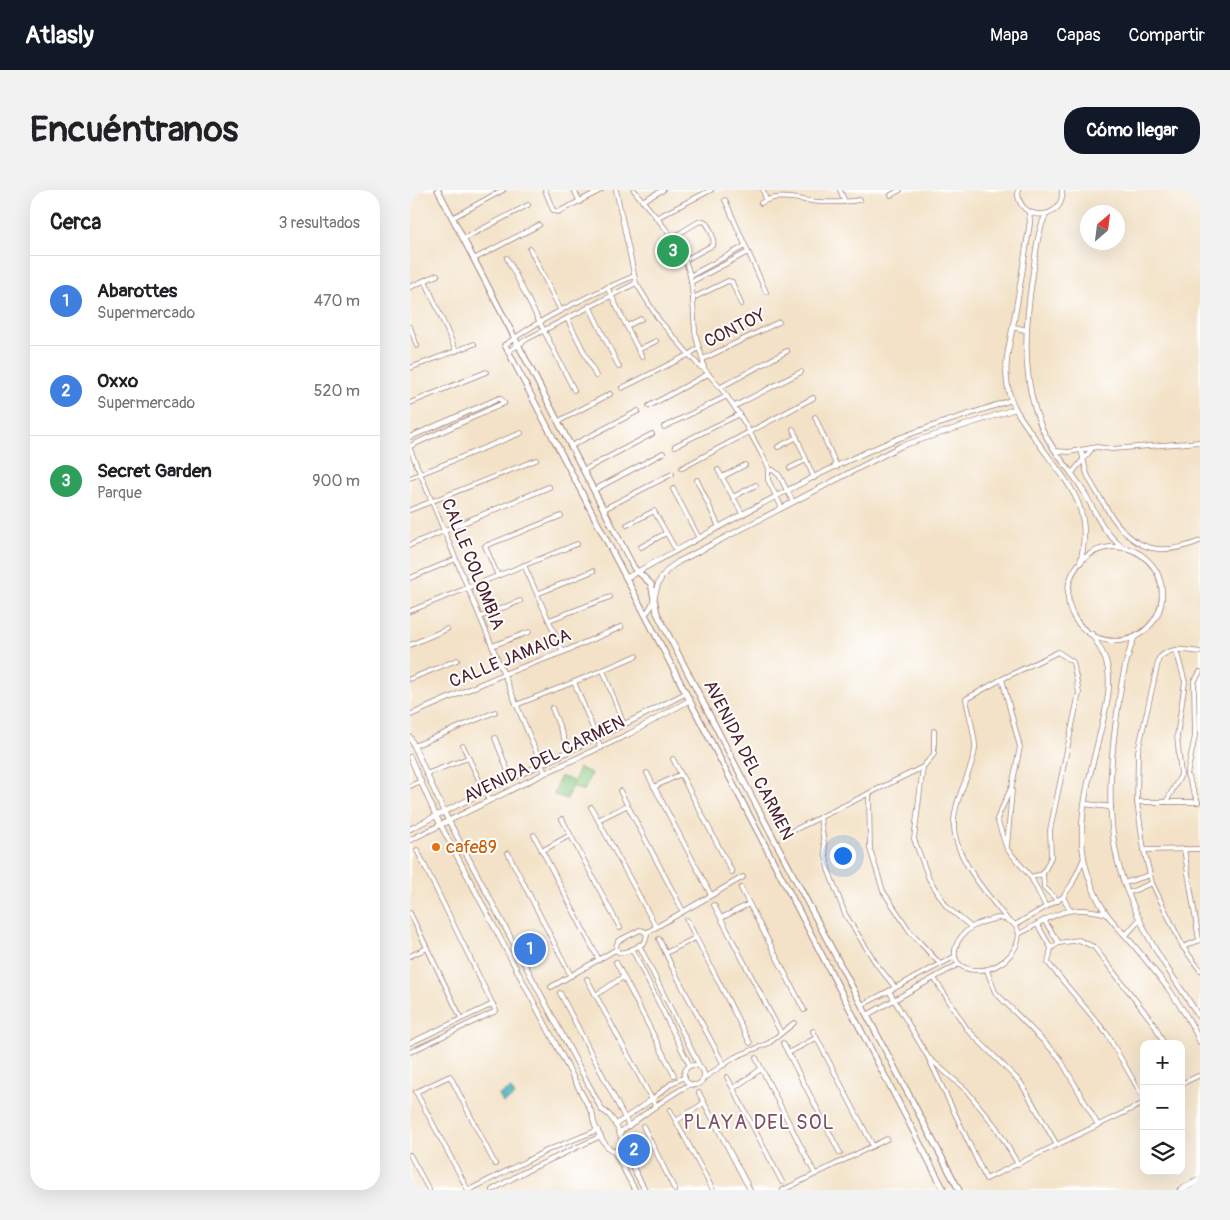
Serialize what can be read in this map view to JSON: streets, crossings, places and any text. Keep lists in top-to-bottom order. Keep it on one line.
{"streets":{"main road":["AVENIDA DEL CARMEN"],"street":["CONTOY","CALLE COLOMBIA","CALLE JAMAICA"]},"crossings":[["CALLE COLOMBIA","CALLE JAMAICA"],["CALLE COLOMBIA","AVENIDA DEL CARMEN"]],"districts":["PLAYA DEL SOL"],"places":["cafe89"],"north":"top right","page":{"header":"Atlasly","nav":["Mapa","Capas","Compartir"],"buttons":"Cómo llegar","title":"Encuéntranos","heading":["Cerca","3 resultados"],"pins":["3","1","2"],"list":[{"mark":"1","name":"Abarottes","note":"Supermercado","value":"470 m"},{"mark":"2","name":"Oxxo","note":"Supermercado","value":"520 m"},{"mark":"3","name":"Secret Garden","note":"Parque","value":"900 m"}],"map_buttons":["+","−"]}}
